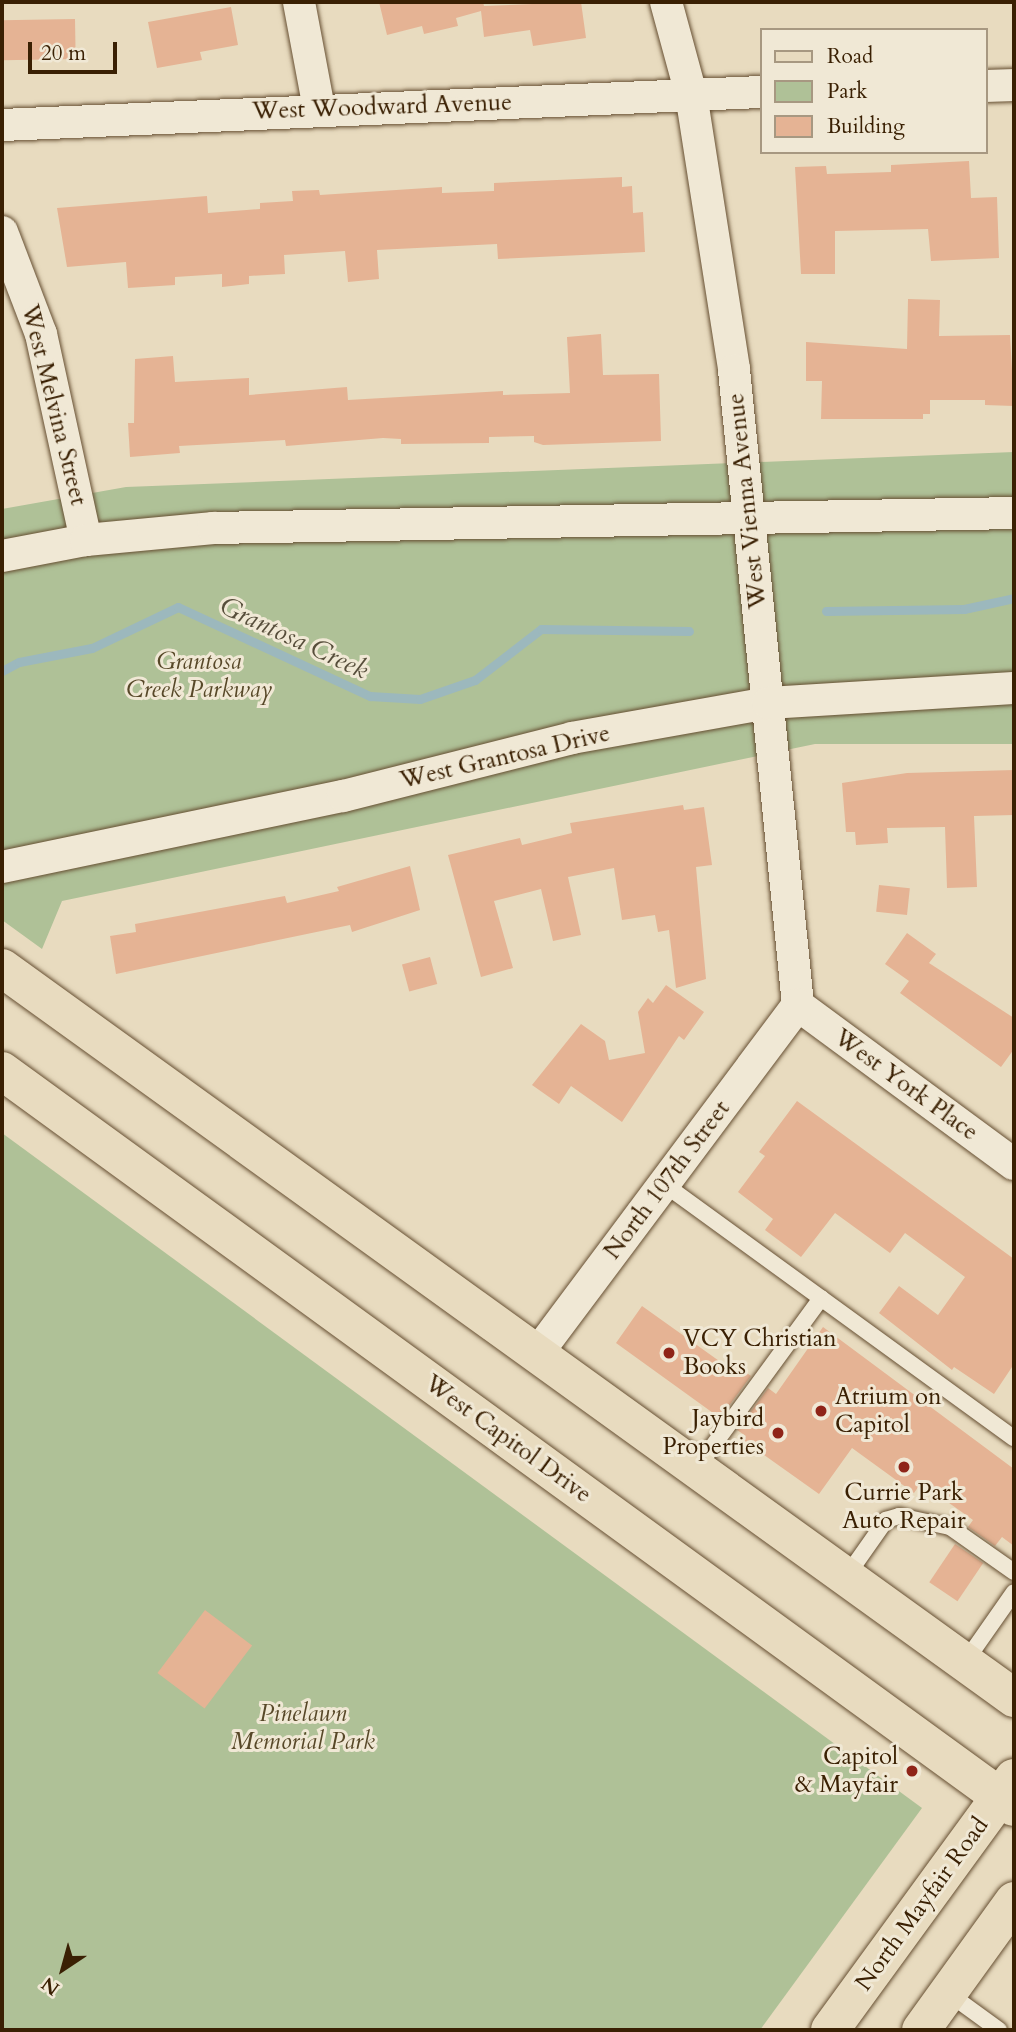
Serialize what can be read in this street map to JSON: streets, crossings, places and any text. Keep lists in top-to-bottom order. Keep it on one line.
{"streets":{"main road":["West Capitol Drive","North Mayfair Road"],"street":["West Woodward Avenue","West Melvina Street","West Vienna Avenue","West Grantosa Drive","West York Place","North 107th Street"]},"crossings":[["West Woodward Avenue","West Vienna Avenue"],["West Vienna Avenue","West Grantosa Drive"],["West Vienna Avenue","West York Place"],["West Vienna Avenue","North 107th Street"],["West York Place","North 107th Street"],["West Capitol Drive","North Mayfair Road"]],"water":["Grantosa Creek"],"parks":["Grantosa Creek Parkway","Pinelawn Memorial Park"],"places":["VCY Christian Books","Atrium on Capitol","Jaybird Properties","Currie Park Auto Repair","Capitol & Mayfair"],"legend":["Road","Park","Building"],"scale_bar":"20 m","north":"bottom left"}
